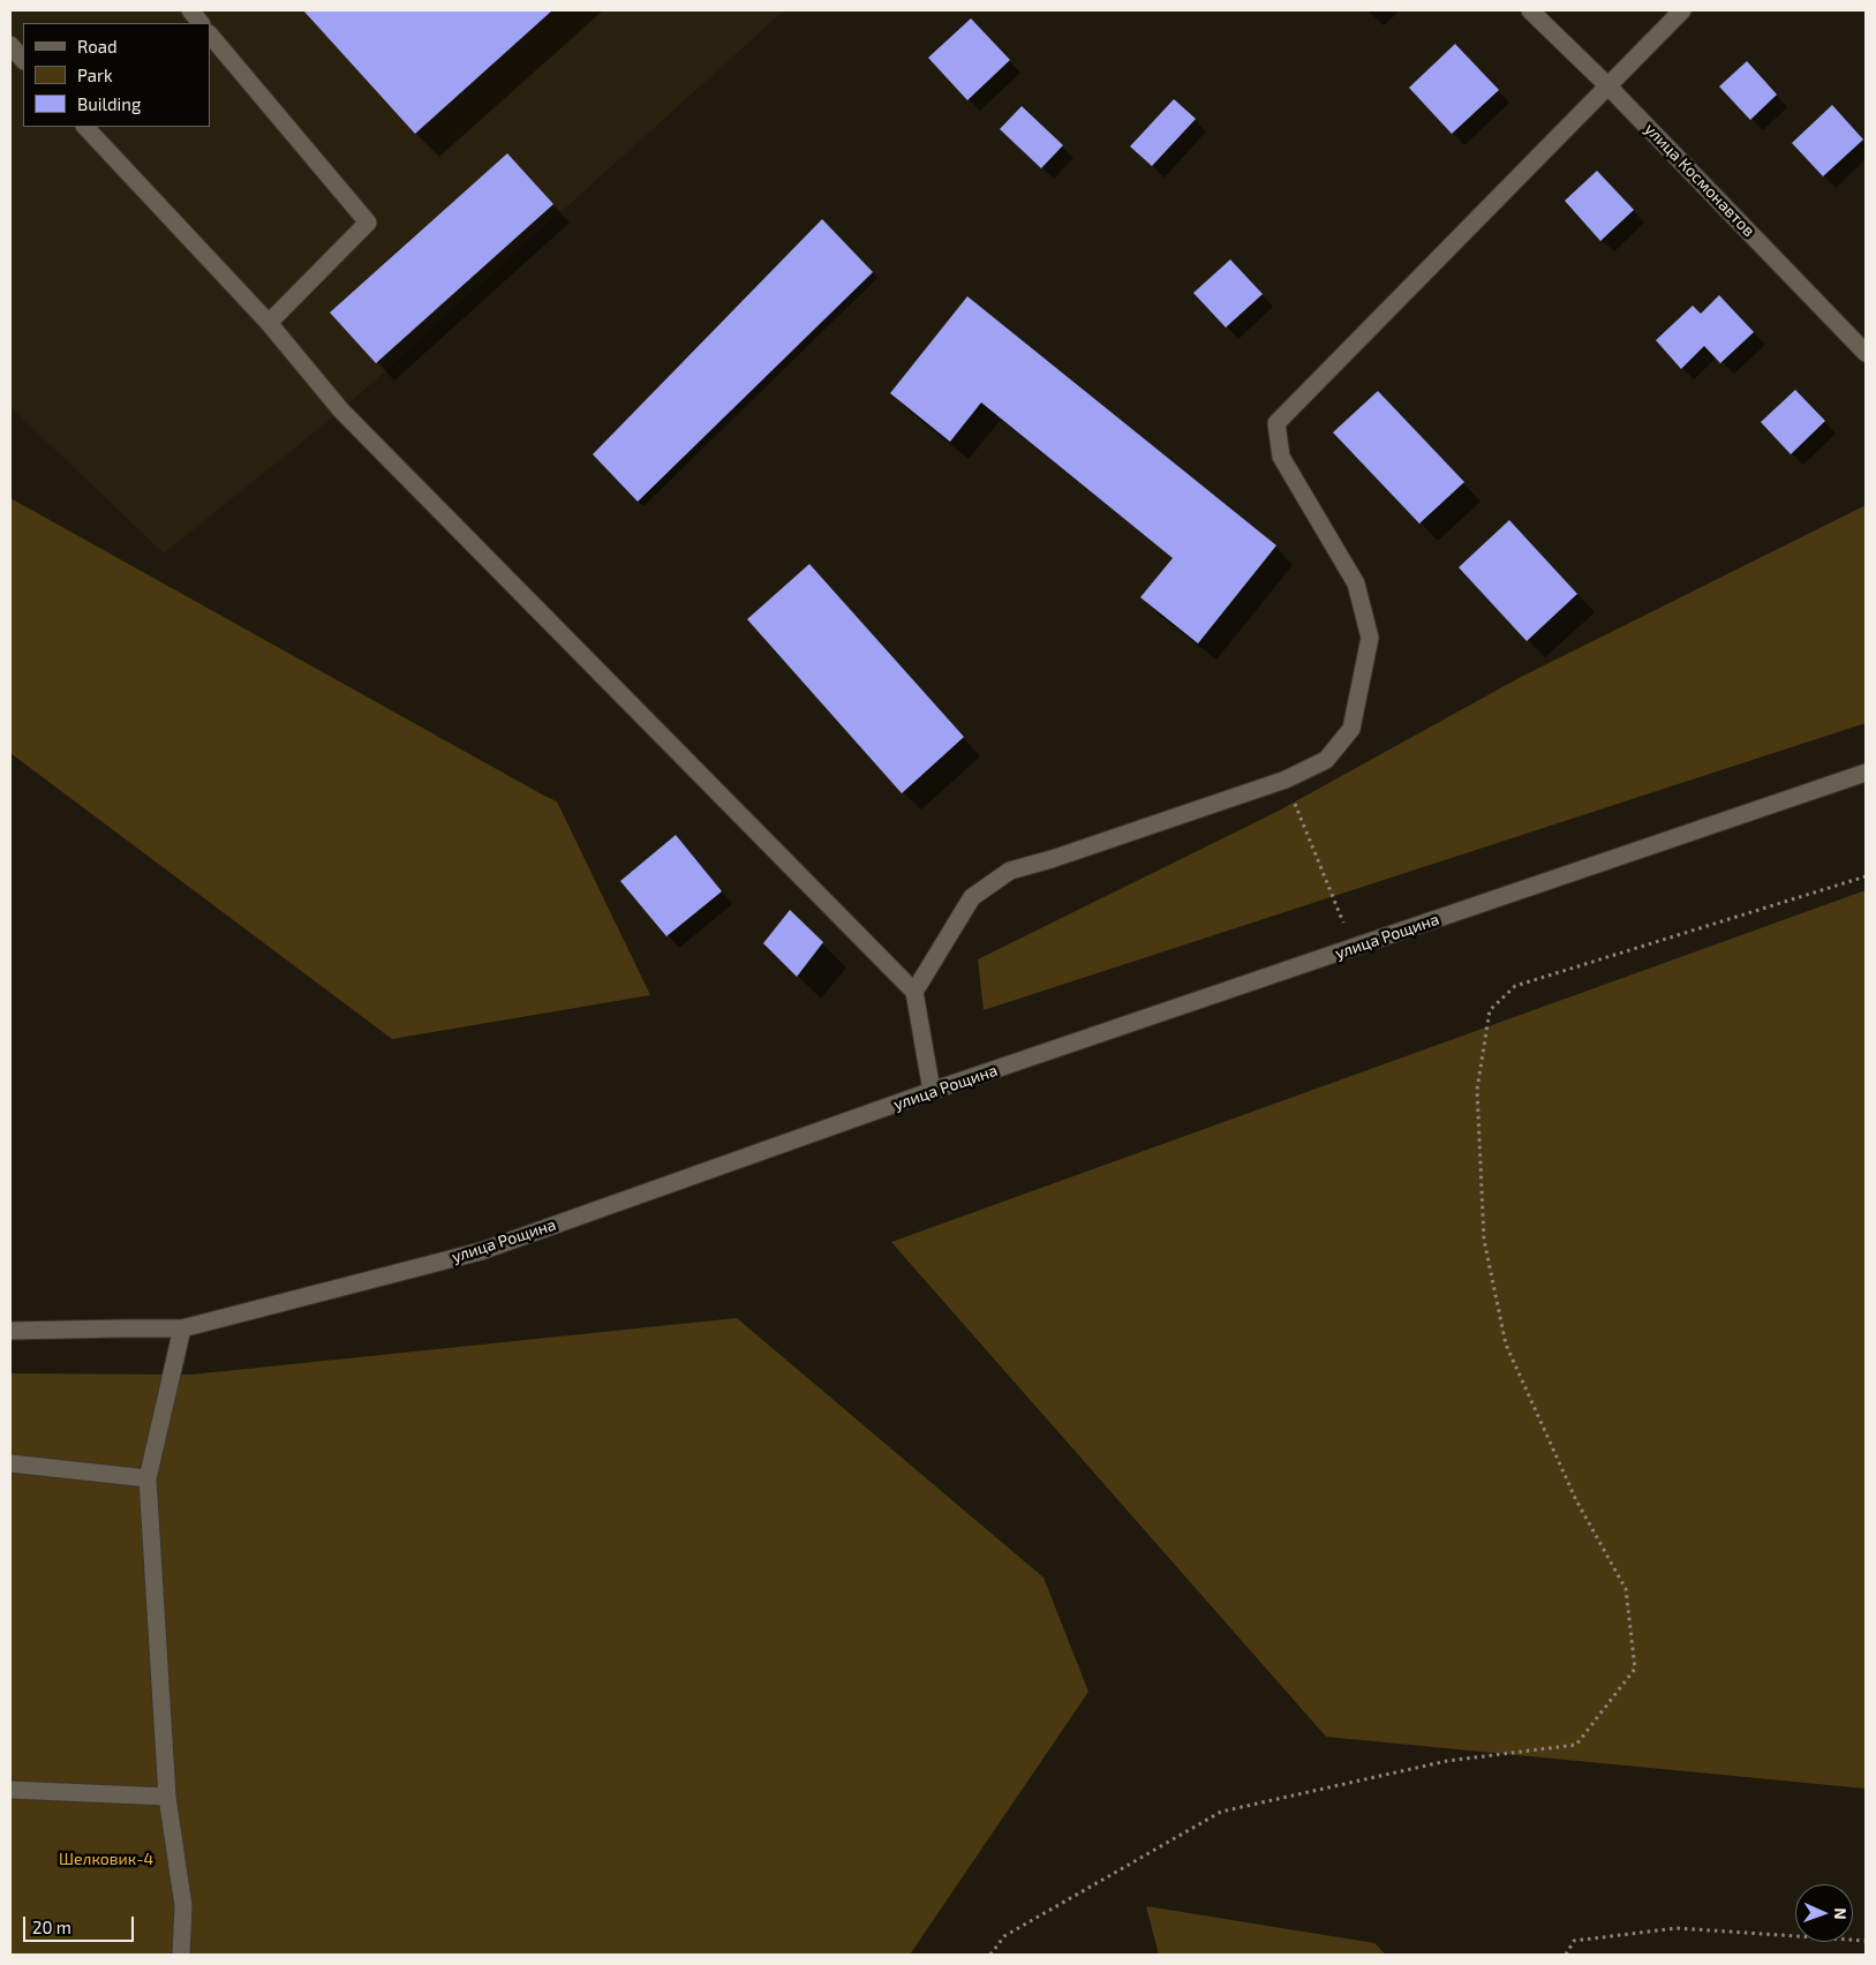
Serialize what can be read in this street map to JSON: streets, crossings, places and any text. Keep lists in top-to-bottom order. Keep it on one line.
{"streets":{"street":["улица Космонавтов","улица Рощина"]},"parks":["Шелковик-4"],"legend":["Road","Park","Building"],"scale_bar":"20 m","north":"right"}
